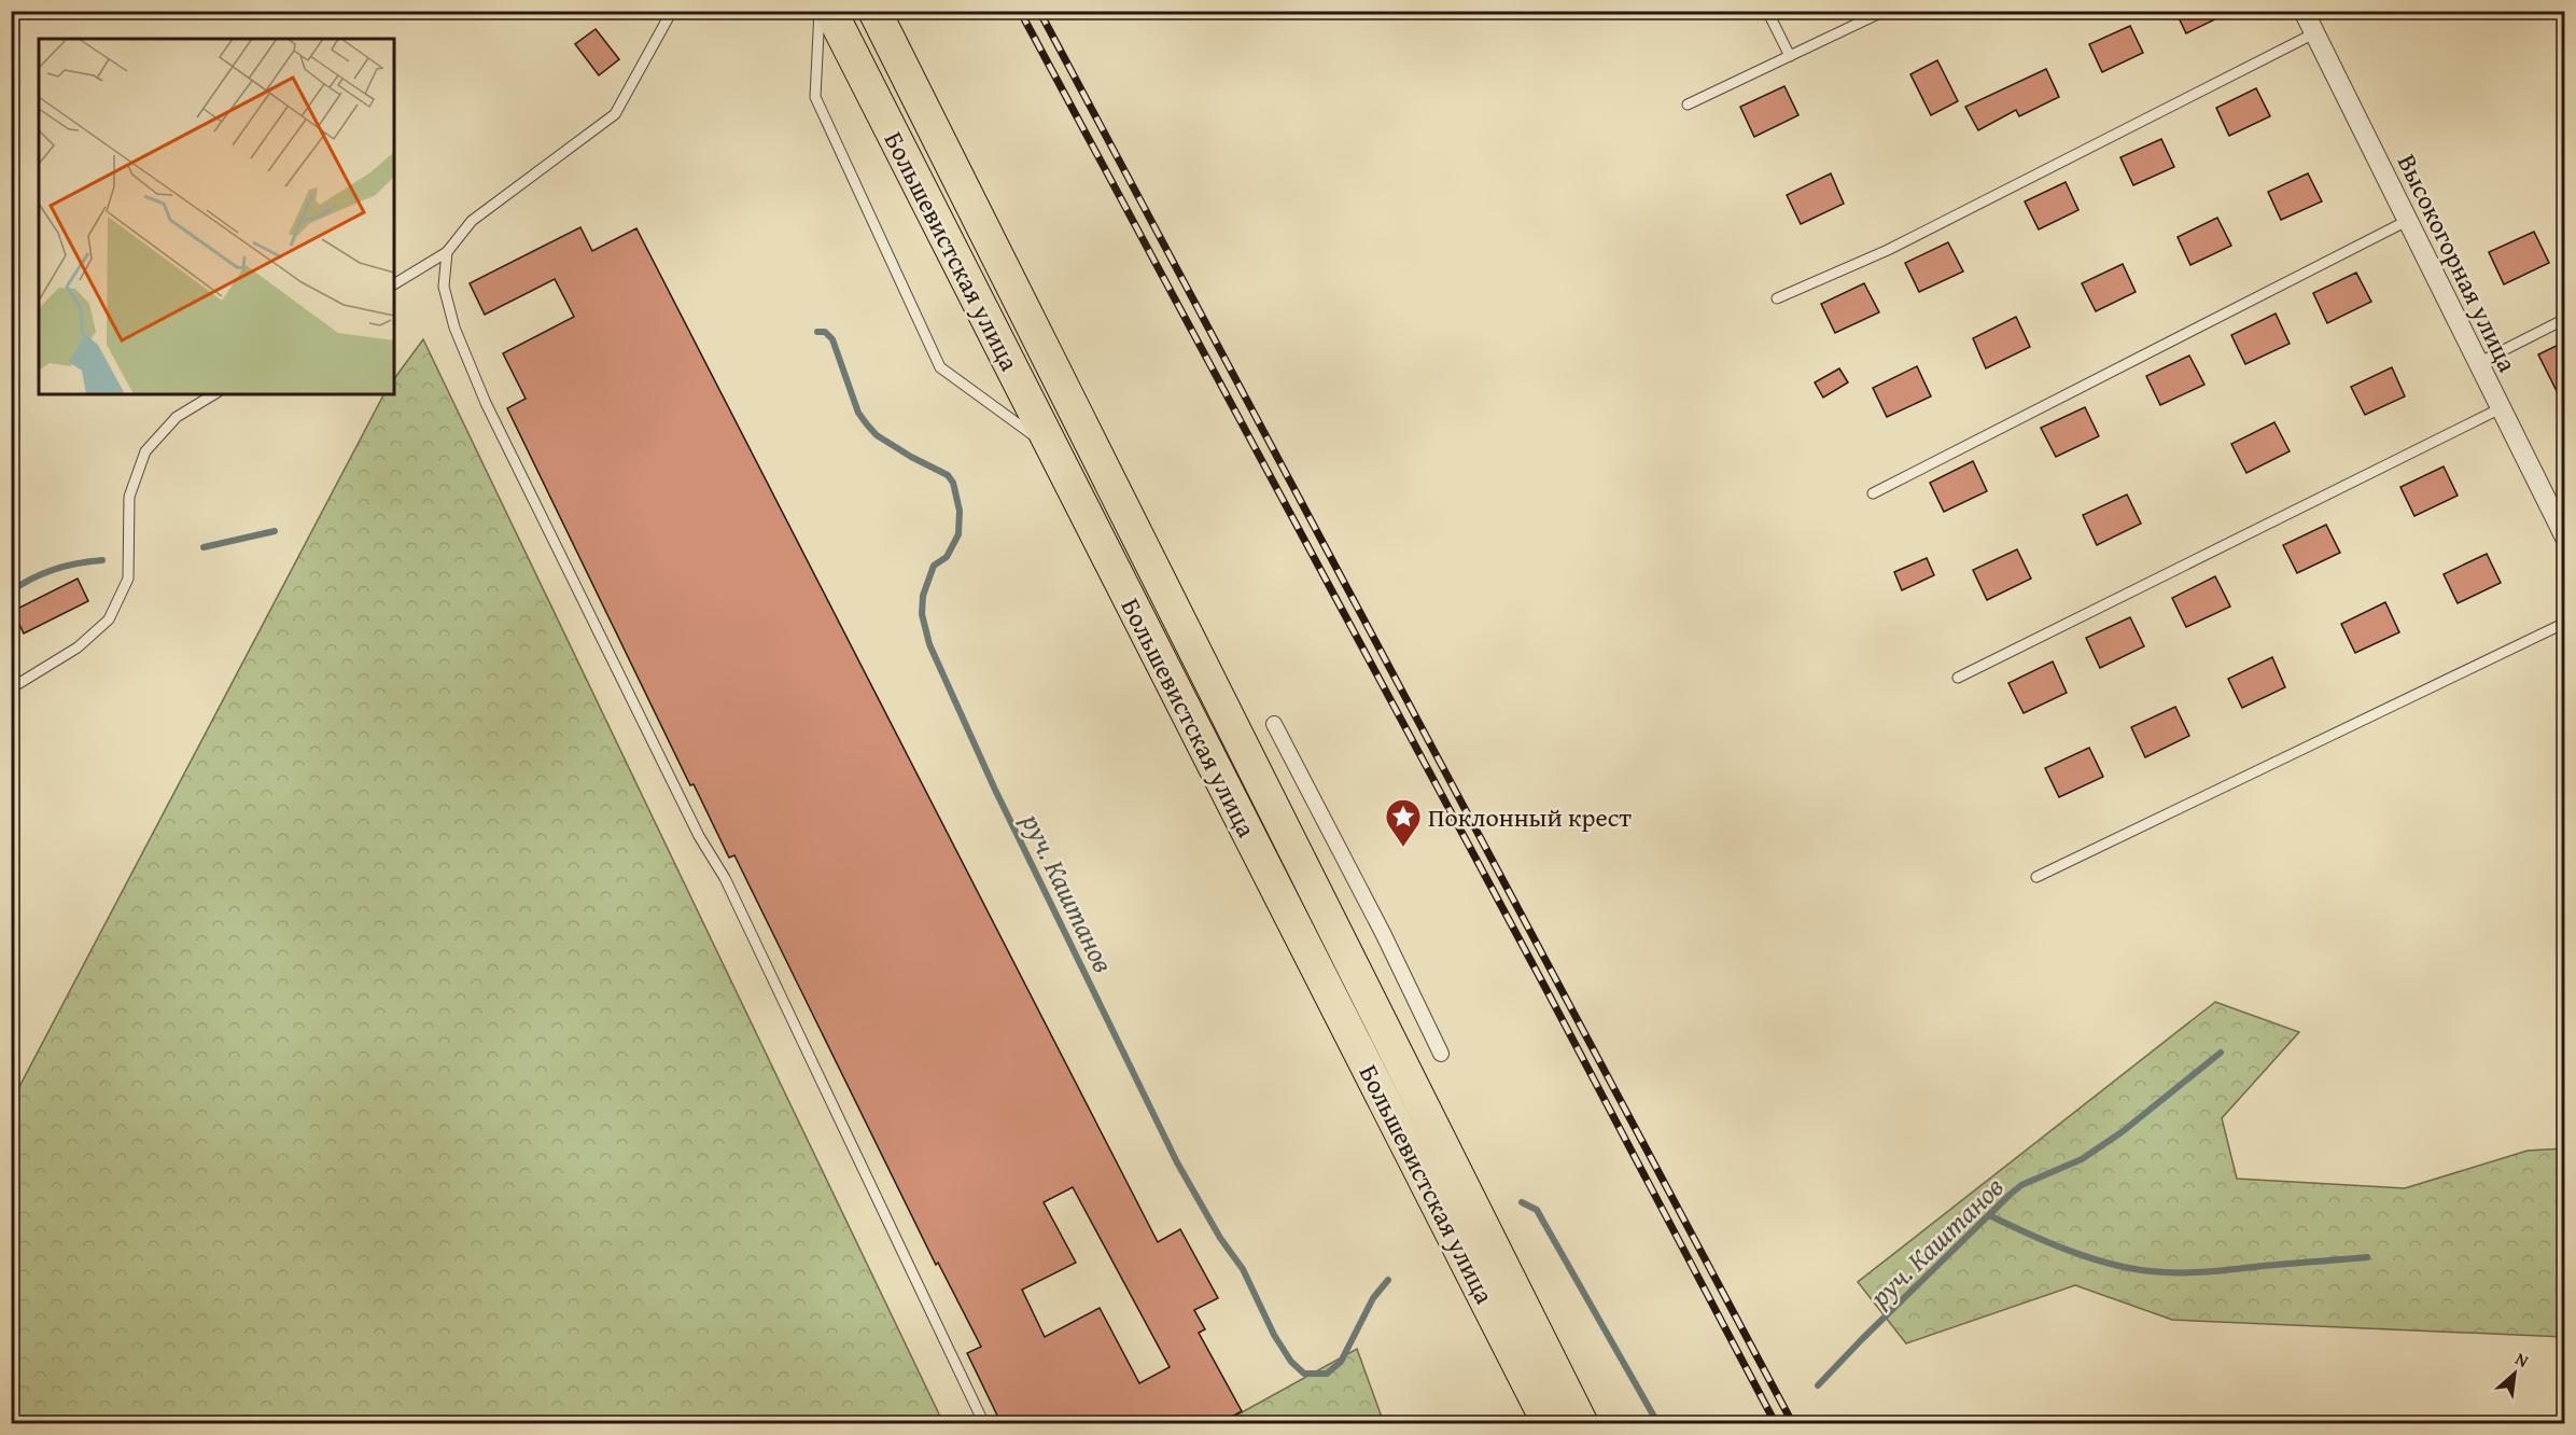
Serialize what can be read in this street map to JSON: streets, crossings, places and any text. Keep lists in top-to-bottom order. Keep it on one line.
{"streets":{"highway":["Большевистская улица"],"street":["Высокогорная улица"]},"water":["руч. Каштанов"],"places":{"place":["Поклонный крест"]},"north":"top right"}
